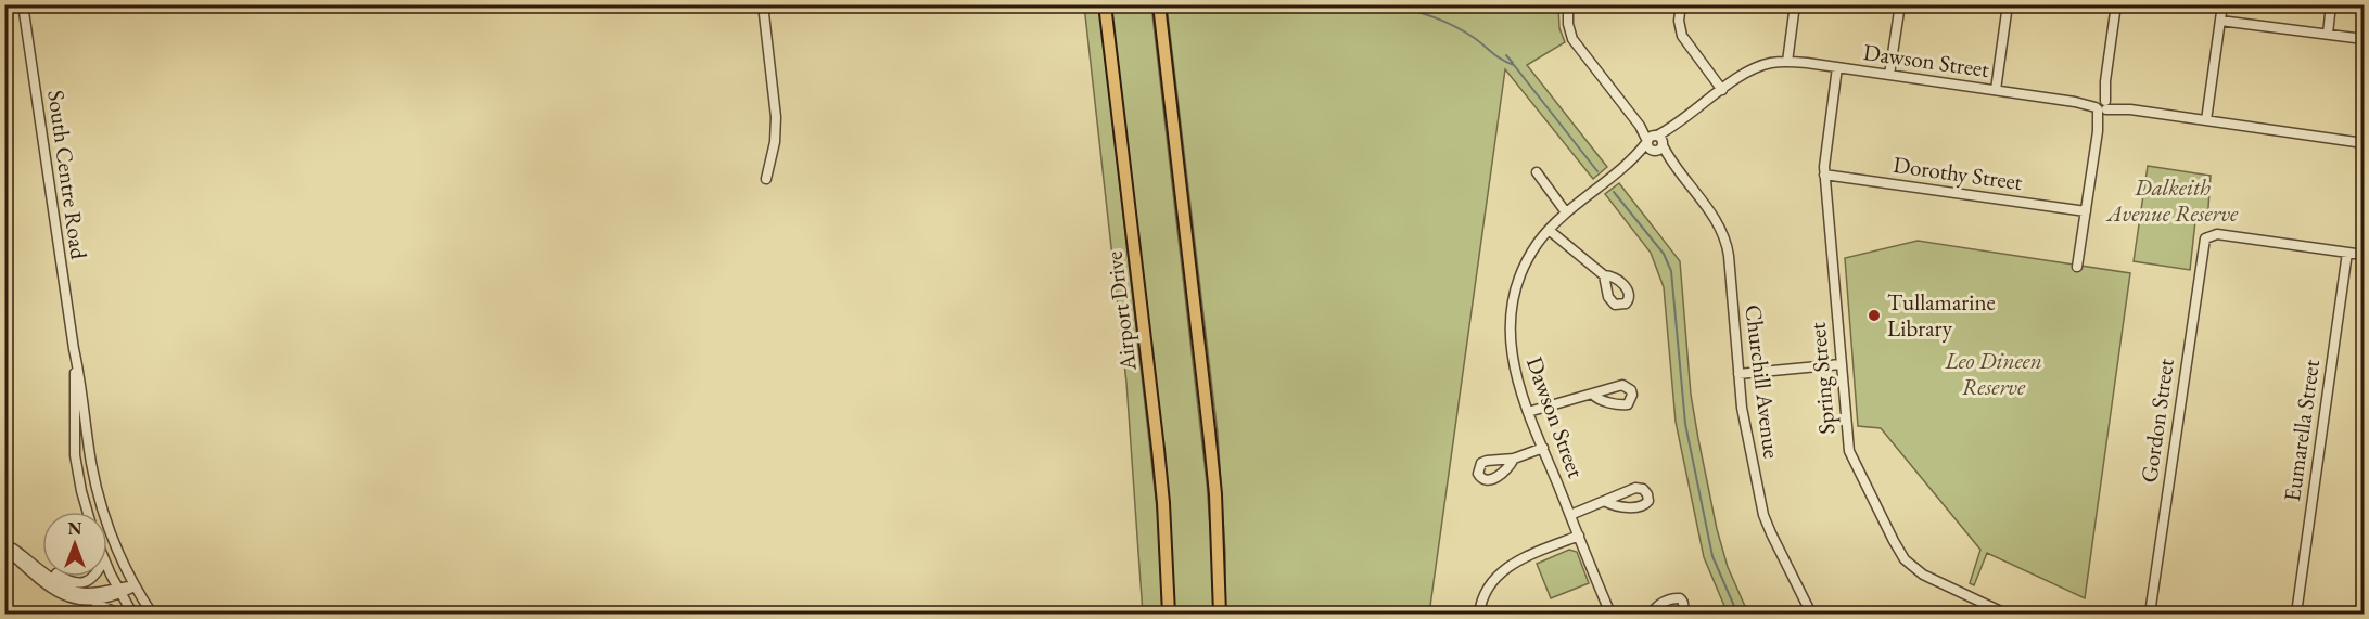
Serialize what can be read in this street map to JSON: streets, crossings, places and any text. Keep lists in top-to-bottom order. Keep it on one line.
{"streets":{"main road":["Airport Drive"],"street":["Dawson Street","Dorothy Street","South Centre Road","Spring Street","Churchill Avenue","Gordon Street","Eumarella Street"]},"crossings":[["Dawson Street","Spring Street"],["Dawson Street","Churchill Avenue"],["Dorothy Street","Spring Street"],["Gordon Street","Eumarella Street"]],"parks":["Dalkeith Avenue Reserve","Leo Dineen Reserve"],"places":["Tullamarine Library"],"north":"top"}
